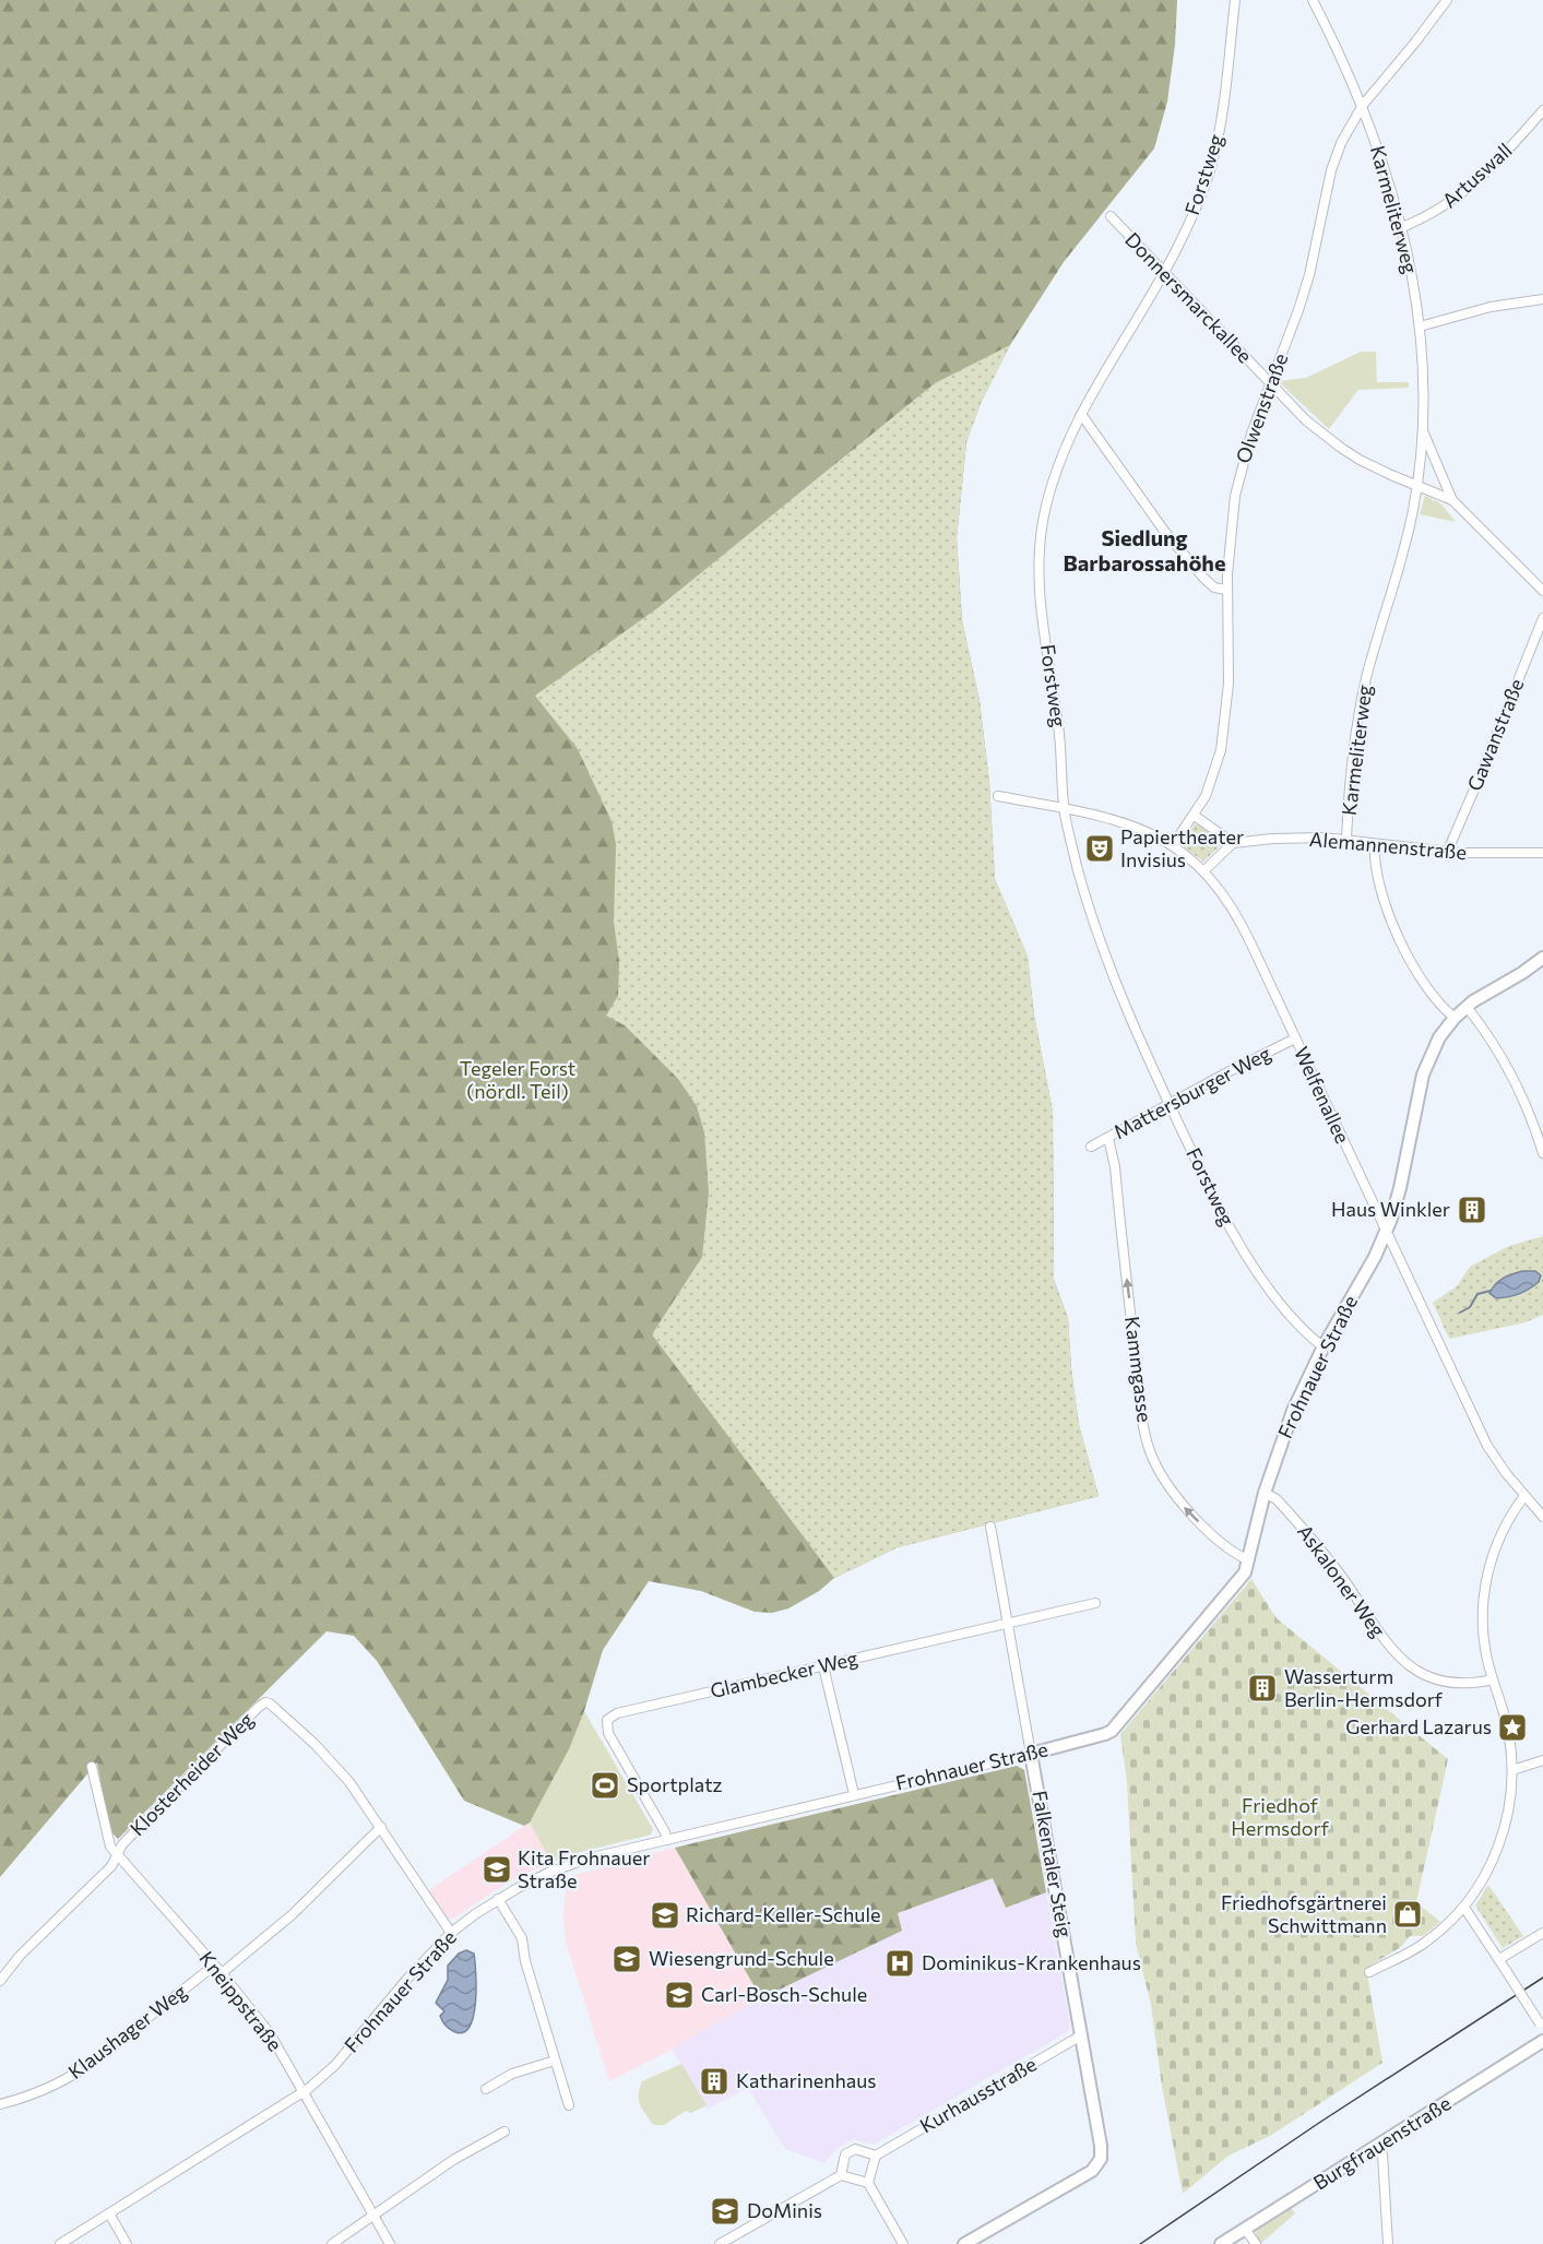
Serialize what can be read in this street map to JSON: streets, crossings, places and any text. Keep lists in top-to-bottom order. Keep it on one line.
{"streets":{"street":["Forstweg","Artuswall","Karmeliterweg","Donnersmarckallee","Olwenstraße","Gawanstraße","Alemannenstraße","Mattersburger Weg","Welfenallee","Frohnauer Straße","Kammgasse","Askaloner Weg","Glambecker Weg","Klosterheider Weg","Falkentaler Steig","Kneippstraße","Klaushager Weg","Kurhausstraße","Burgfrauenstraße"]},"crossings":[["Forstweg","Donnersmarckallee"],["Forstweg","Mattersburger Weg"],["Forstweg","Welfenallee"],["Forstweg","Frohnauer Straße"],["Artuswall","Karmeliterweg"],["Karmeliterweg","Donnersmarckallee"],["Karmeliterweg","Olwenstraße"],["Karmeliterweg","Alemannenstraße"],["Donnersmarckallee","Olwenstraße"],["Olwenstraße","Welfenallee"],["Gawanstraße","Alemannenstraße"],["Mattersburger Weg","Welfenallee"],["Mattersburger Weg","Kammgasse"],["Welfenallee","Frohnauer Straße"],["Frohnauer Straße","Kammgasse"],["Frohnauer Straße","Askaloner Weg"],["Frohnauer Straße","Glambecker Weg"],["Frohnauer Straße","Klosterheider Weg"],["Frohnauer Straße","Falkentaler Steig"],["Frohnauer Straße","Kneippstraße"],["Glambecker Weg","Falkentaler Steig"],["Klosterheider Weg","Kneippstraße"],["Falkentaler Steig","Kurhausstraße"],["Kneippstraße","Klaushager Weg"]],"one_way":["Kammgasse"],"districts":["Siedlung Barbarossahöhe"],"parks":["Tegeler Forst (nördl. Teil)","Friedhof Hermsdorf"],"places":{"theatre":["Papiertheater Invisius"],"building":["Haus Winkler","Wasserturm Berlin-Hermsdorf","Katharinenhaus"],"place":["Gerhard Lazarus"],"sports":["Sportplatz"],"school or university":["Kita Frohnauer Straße","Richard-Keller-Schule","Wiesengrund-Schule","Carl-Bosch-Schule","DoMinis"],"shop":["Friedhofsgärtnerei Schwittmann"],"hospital":["Dominikus-Krankenhaus"]}}
